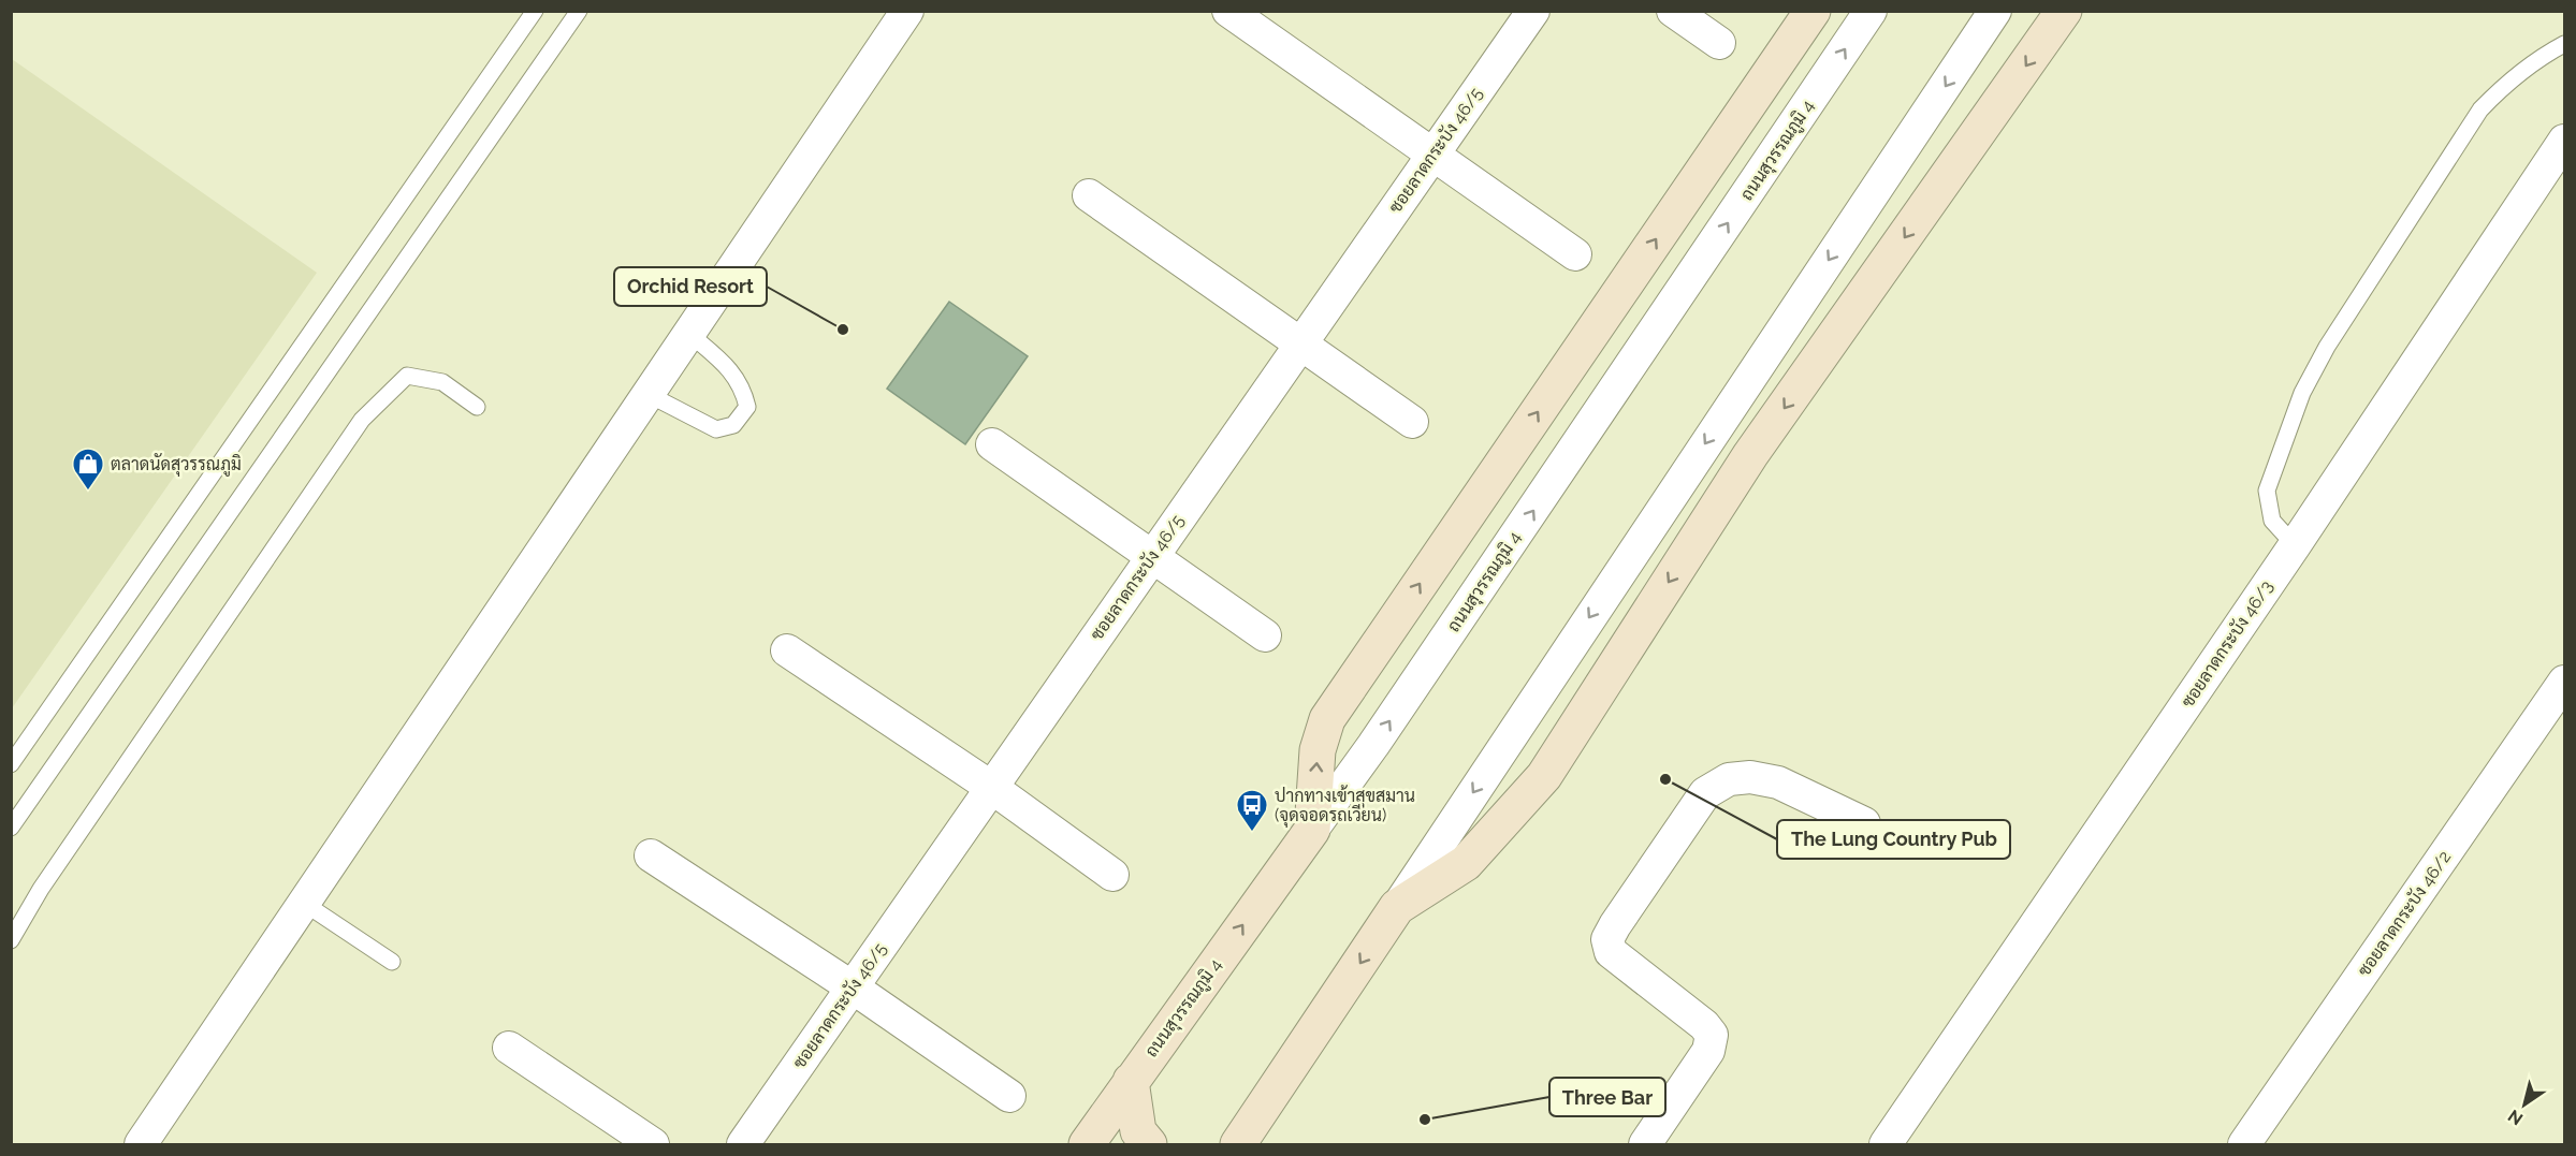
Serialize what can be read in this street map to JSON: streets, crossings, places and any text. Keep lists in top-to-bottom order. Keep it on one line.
{"streets":{"street":["ซอยลาดกระบัง 46/5","ถนนสุวรรณภูมิ 4","ซอยลาดกระบัง 46/3","ซอยลาดกระบัง 46/2"]},"places":{"other":["Orchid Resort","The Lung Country Pub","Three Bar"],"shop":["ตลาดนัดสุวรรณภูมิ"],"bus stop":["ปากทางเข้าสุขสมาน (จุดจอดรถเวียน)"]},"north":"bottom left"}
